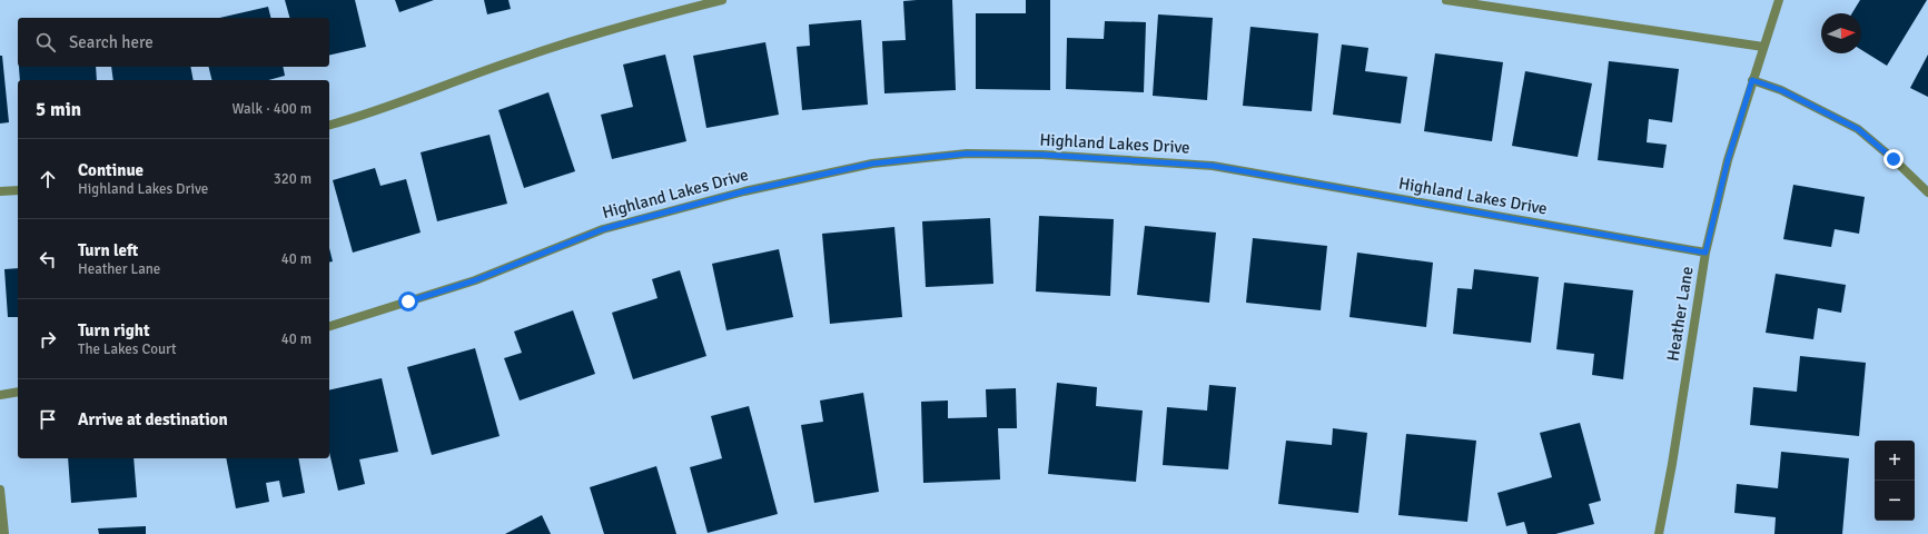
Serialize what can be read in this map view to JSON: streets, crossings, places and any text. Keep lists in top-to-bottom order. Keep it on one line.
{"streets":{"street":["Highland Lakes Drive","Heather Lane"]},"crossings":[["Highland Lakes Drive","Heather Lane"]],"north":"right","page":{"search":"Search here","heading":["5 min","Walk · 400 m"],"list":[["Continue","Highland Lakes Drive","320 m"],["Turn left","Heather Lane","40 m"],["Turn right","The Lakes Court","40 m"],"Arrive at destination"],"map_buttons":["+","−"]}}
